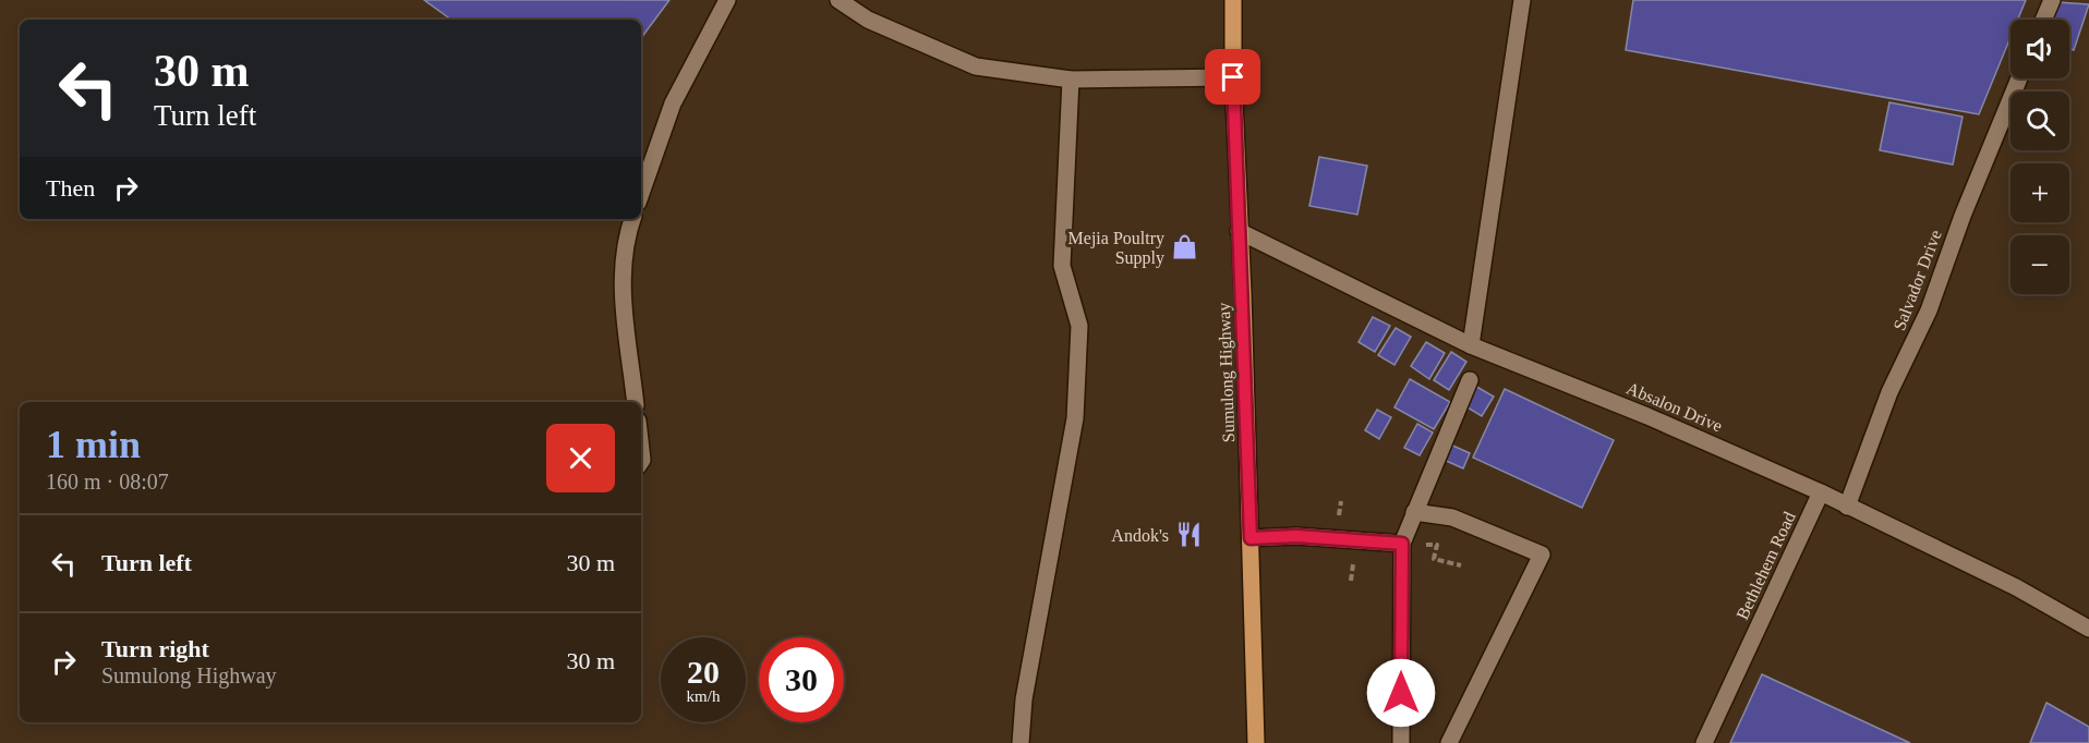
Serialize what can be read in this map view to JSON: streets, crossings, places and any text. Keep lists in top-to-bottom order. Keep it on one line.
{"streets":{"main road":["Sumulong Highway"],"street":["Salvador Drive","Absalon Drive","Bethlehem Road"]},"crossings":[["Salvador Drive","Absalon Drive"],["Sumulong Highway","Absalon Drive"],["Absalon Drive","Bethlehem Road"]],"places":{"shop":["Mejia Poultry Supply"],"restaurant":["Andok's"]},"page":{"map_buttons":["+","−"],"turn":["30 m","Turn left"],"then":"Then","heading":["1 min","160 m · 08:07"],"list":[{"name":"Turn left","value":"30 m"},{"name":"Turn right","note":"Sumulong Highway","value":"30 m"}],"speed":"20 km/h","limit":"30"}}
